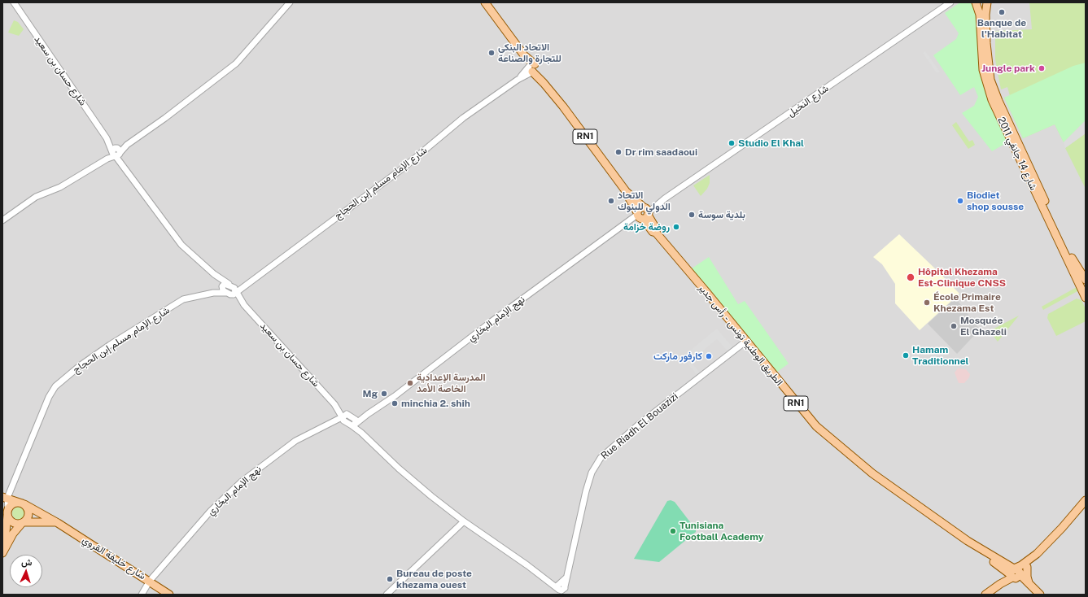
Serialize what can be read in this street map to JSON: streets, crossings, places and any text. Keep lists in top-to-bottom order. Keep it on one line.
{"streets":{"main road":["RN1","شارع 14 جانفي 2011","الطريق الوطنية تونس - رأس جدير","شارع خليفة القروي"],"street":["شارع حسان بن سعيد","شارع النخيل","شارع اﻹمام مسلم إبن الحجاج","نهج الإمام البخاري","Rue Riadh El Bouazizi"]},"crossings":[["شارع حسان بن سعيد","شارع اﻹمام مسلم إبن الحجاج"],["شارع حسان بن سعيد","نهج الإمام البخاري"],["شارع النخيل","نهج الإمام البخاري"],["شارع النخيل","الطريق الوطنية تونس - رأس جدير"],["شارع اﻹمام مسلم إبن الحجاج","الطريق الوطنية تونس - رأس جدير"],["شارع اﻹمام مسلم إبن الحجاج","شارع خليفة القروي"],["نهج الإمام البخاري","الطريق الوطنية تونس - رأس جدير"],["نهج الإمام البخاري","شارع خليفة القروي"],["الطريق الوطنية تونس - رأس جدير","Rue Riadh El Bouazizi"]],"places":["Banque de l'Habitat","الاتحاد البنكي للتجارة والصناعة","Jungle park","Studio El Khal","Dr rim saadaoui","الاتحاد الدولي للبنوك","Biodiet shop sousse","بلدية سوسة","روضة خزامة","Hôpital Khezama Est-Clinique CNSS","École Primaire Khezama Est","Mosquée El Ghazeli","Hamam Traditionnel","كارفور ماركت","المدرسة الإعدادية الخاصة الأمد","Mg","minchia 2. shih","Tunisiana Football Academy","Bureau de poste khezama ouest"],"north":"top"}
